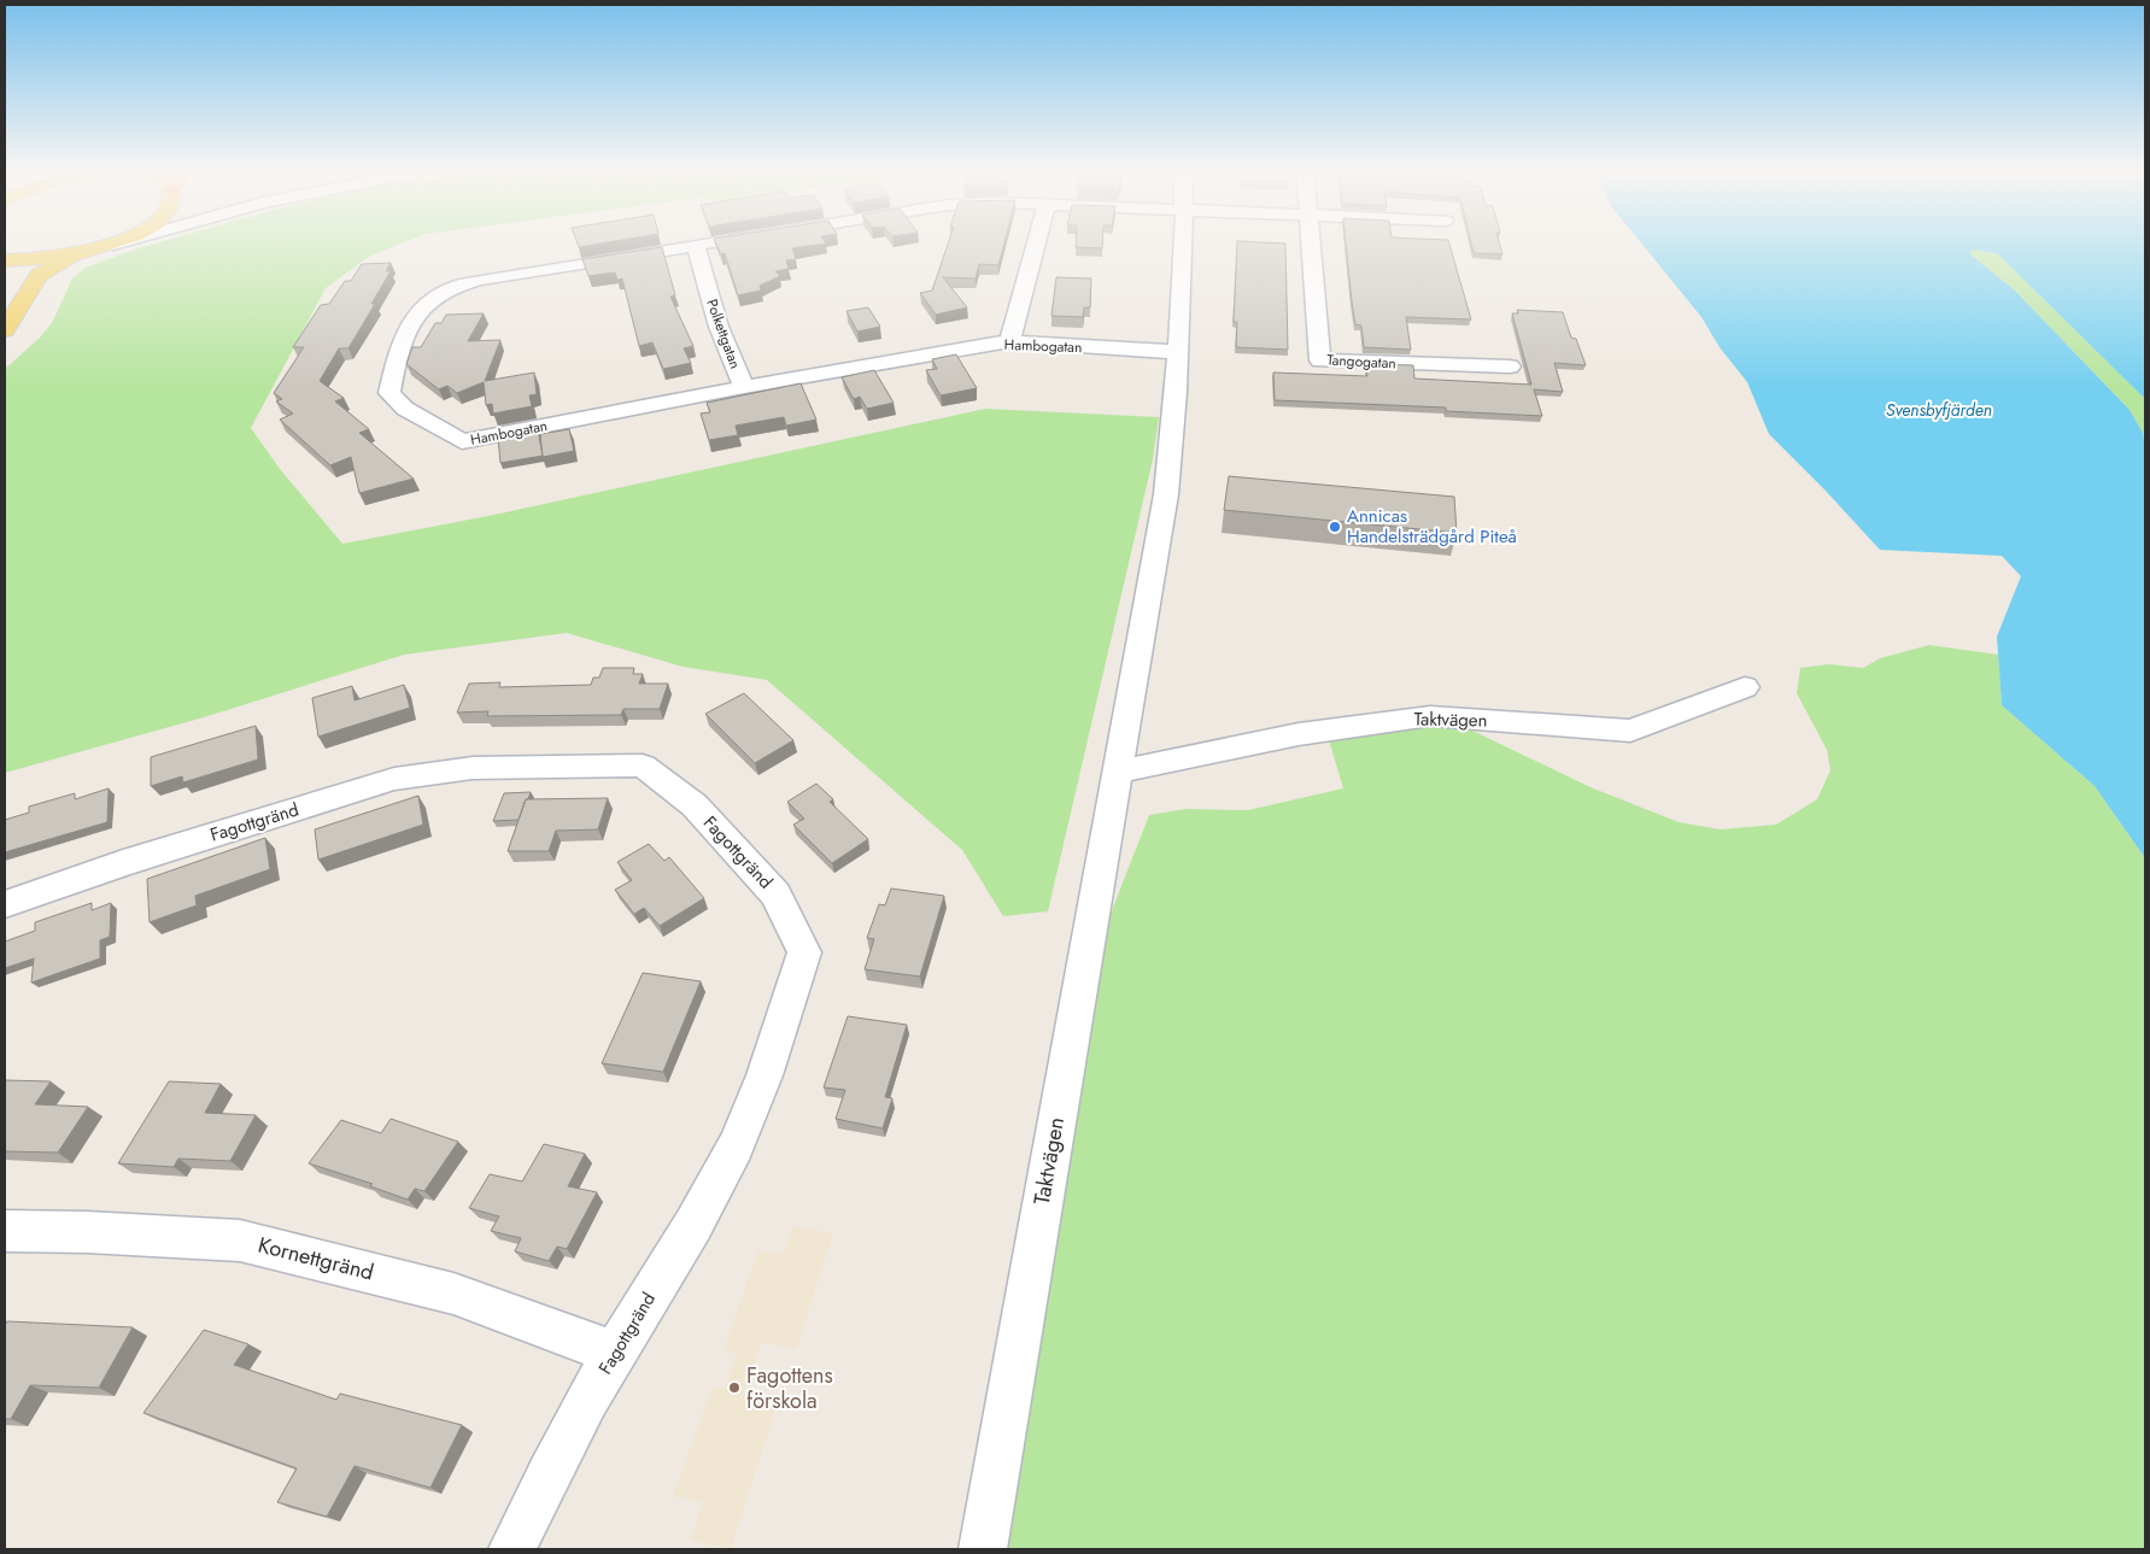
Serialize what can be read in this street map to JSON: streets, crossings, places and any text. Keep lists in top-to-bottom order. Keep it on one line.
{"streets":{"street":["Polkettgatan","Hambogatan","Tangogatan","Taktvägen","Fagottgränd","Kornettgränd"]},"crossings":[["Polkettgatan","Hambogatan"],["Hambogatan","Taktvägen"],["Fagottgränd","Kornettgränd"]],"water":["Svensbyfjärden"],"places":["Annicas Handelsträdgård Piteå","Fagottens förskola"]}
